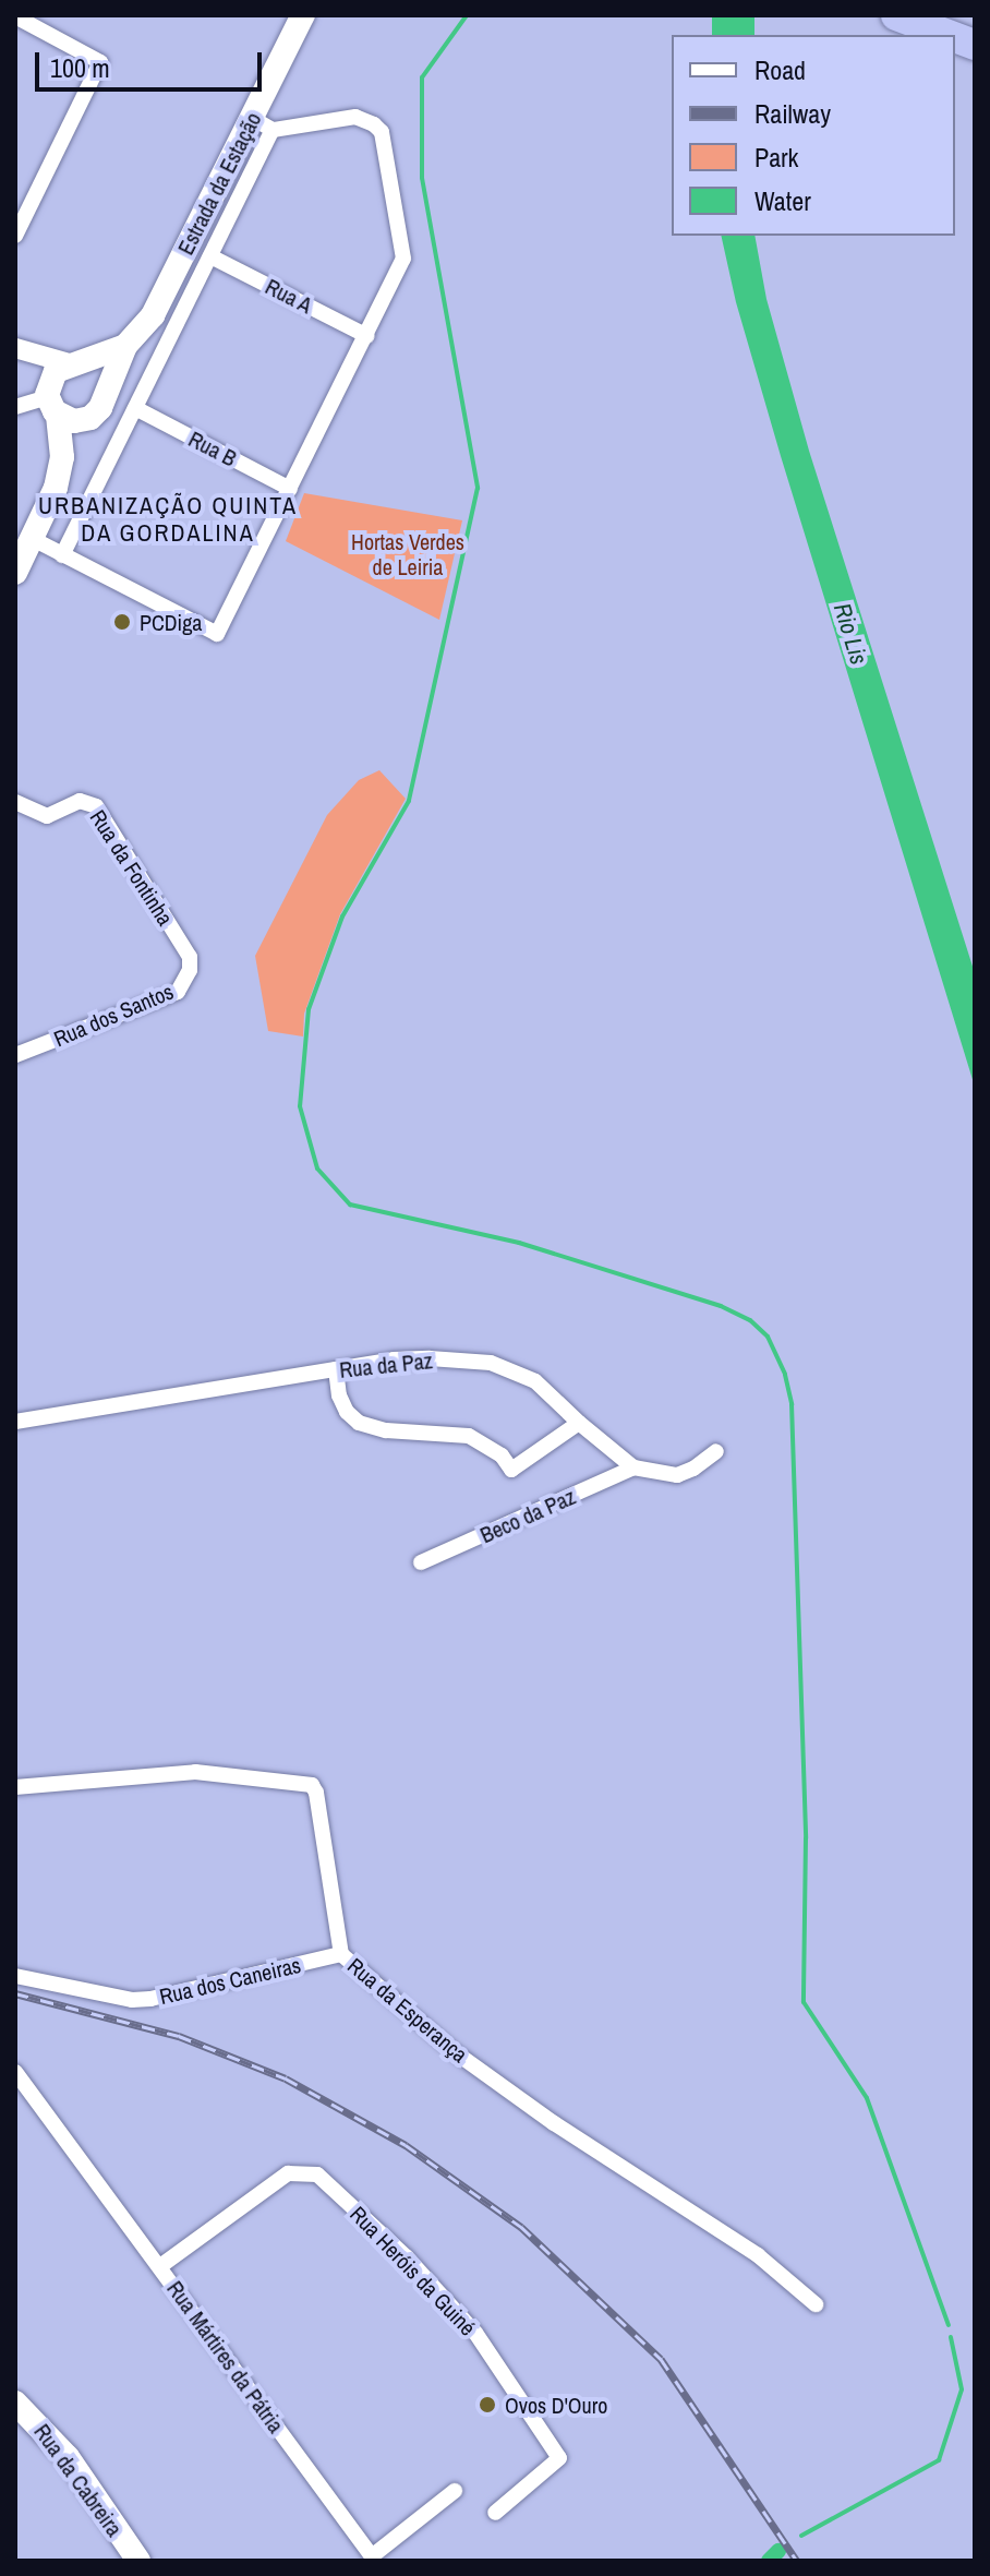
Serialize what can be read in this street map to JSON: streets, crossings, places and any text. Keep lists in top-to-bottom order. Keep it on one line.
{"streets":{"main road":["Estrada da Estação","Rua da Cabreira"],"street":["Rua A","Rua B","Rua da Fontinha","Rua dos Santos","Rua da Paz","Beco da Paz","Rua dos Caneiras","Rua da Esperança","Rua Heróis da Guiné","Rua Mártires da Pátria"]},"crossings":[["Estrada da Estação","Rua B"],["Rua da Fontinha","Rua dos Santos"],["Rua da Paz","Beco da Paz"],["Rua dos Caneiras","Rua da Esperança"],["Rua Heróis da Guiné","Rua Mártires da Pátria"]],"districts":["URBANIZAÇÃO QUINTA DA GORDALINA"],"water":["Rio Lis"],"parks":["Hortas Verdes de Leiria"],"places":["PCDiga","Ovos D'Ouro"],"legend":["Road","Railway","Park","Water"],"scale_bar":"100 m"}
